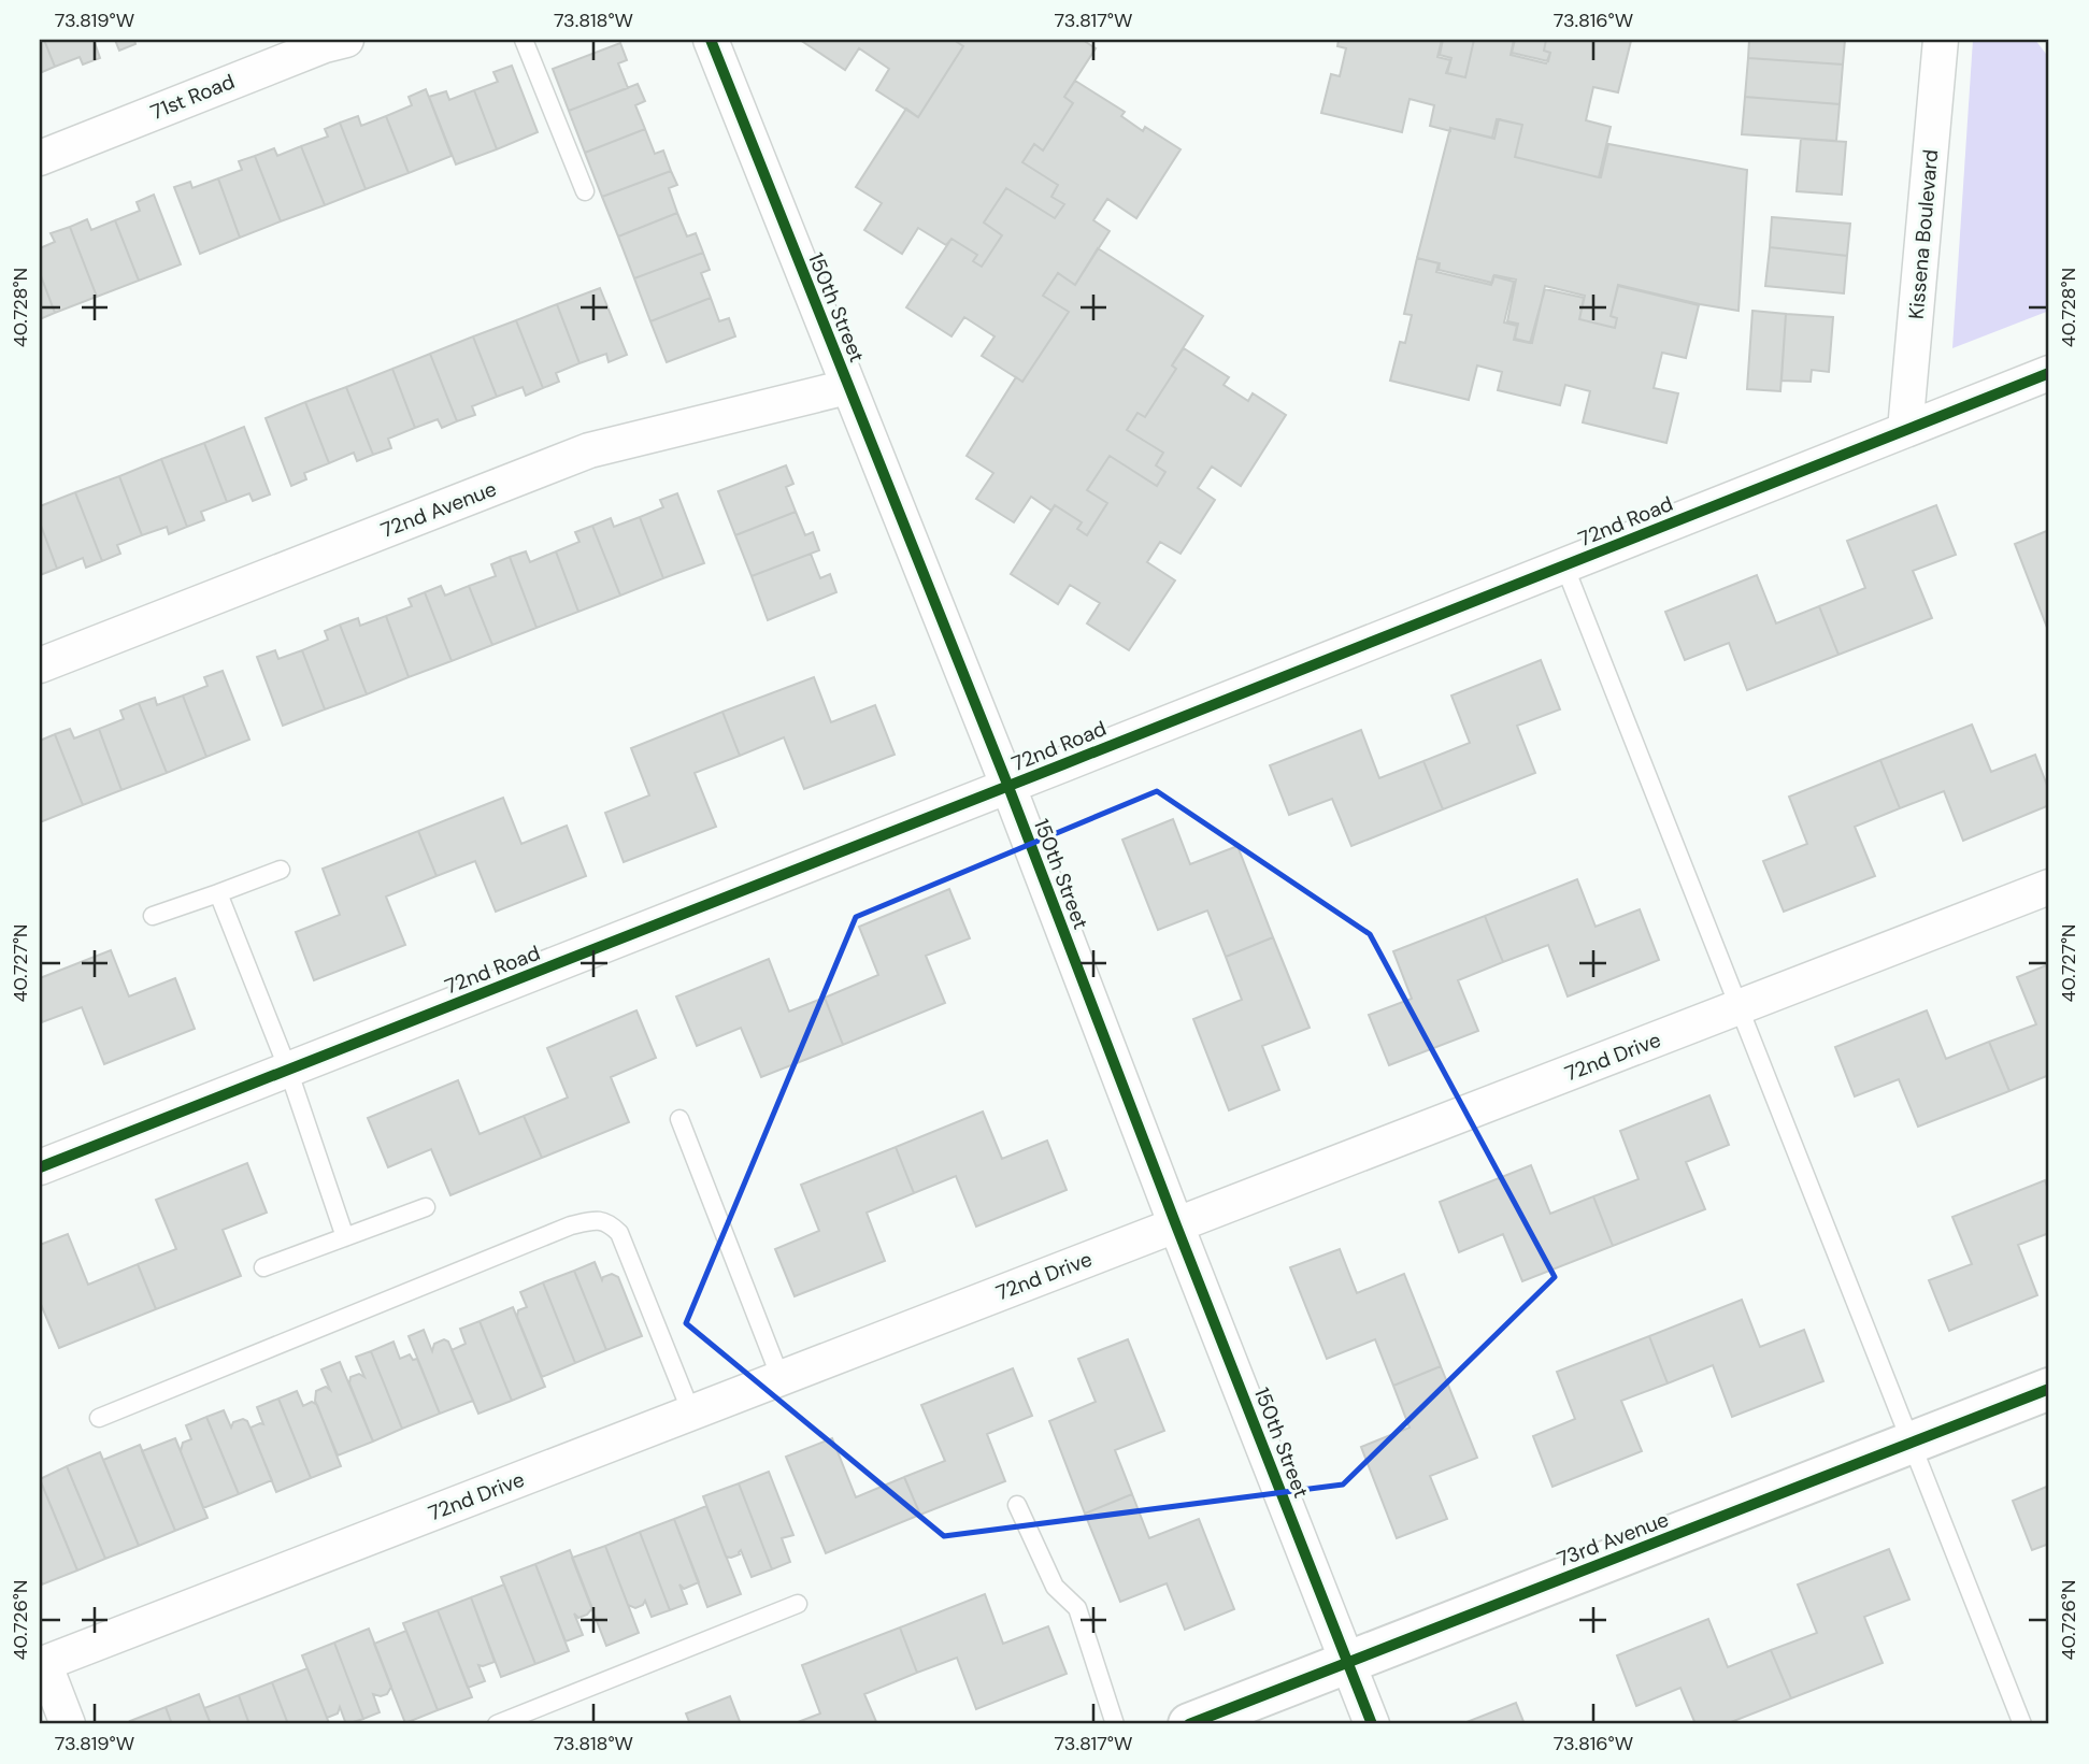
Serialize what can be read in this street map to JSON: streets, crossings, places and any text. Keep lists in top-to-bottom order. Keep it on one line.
{"streets":{"street":["71st Road","Kissena Boulevard","150th Street","72nd Avenue","72nd Road","72nd Drive","73rd Avenue"]},"crossings":[["Kissena Boulevard","72nd Road"],["150th Street","72nd Avenue"],["150th Street","72nd Road"],["150th Street","72nd Drive"],["150th Street","73rd Avenue"]],"coordinates":["73.819°W","73.818°W","73.817°W","73.816°W","40.728°N","40.727°N","40.726°N"]}
